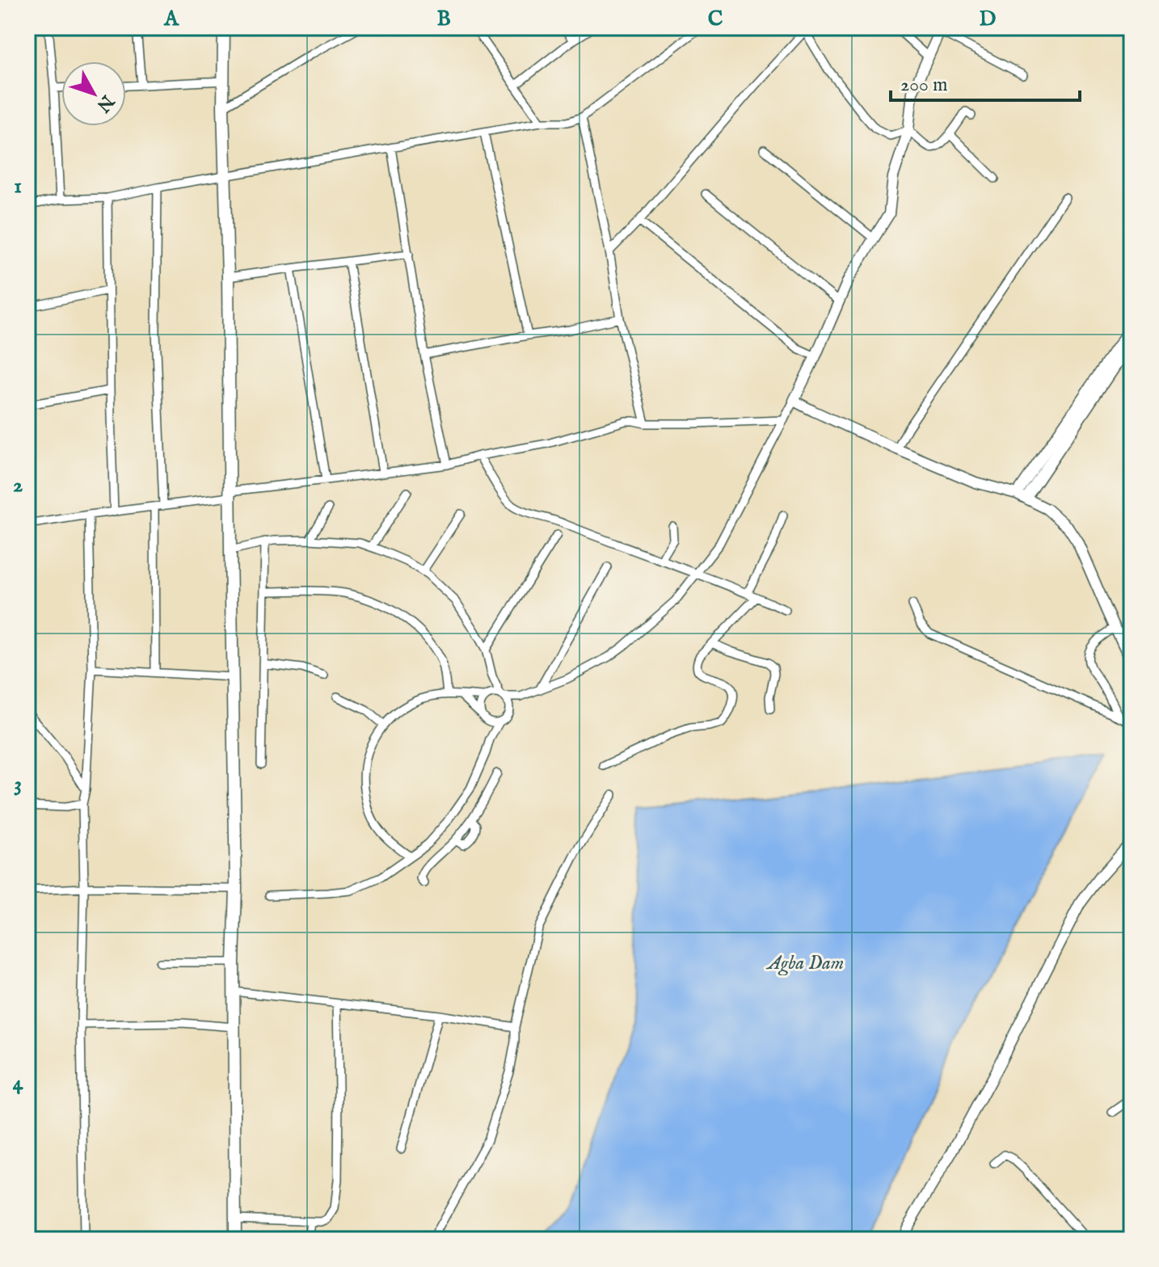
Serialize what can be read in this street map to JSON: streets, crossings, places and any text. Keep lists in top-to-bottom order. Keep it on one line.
{"water":["Agba Dam"],"scale_bar":"200 m","north":"bottom right","grid":{"columns":["A","B","C","D"],"rows":["1","2","3","4"]}}
